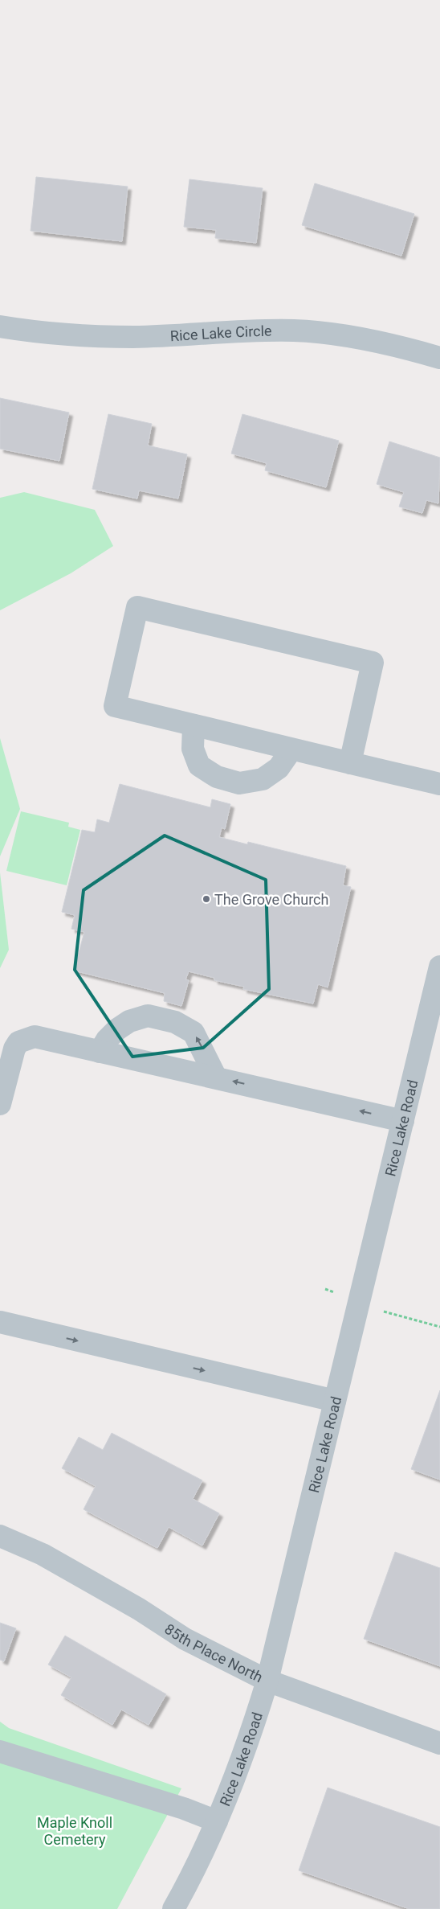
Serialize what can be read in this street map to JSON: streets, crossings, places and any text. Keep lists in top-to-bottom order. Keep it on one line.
{"streets":{"street":["Rice Lake Circle","Rice Lake Road","85th Place North"]},"crossings":[["Rice Lake Road","85th Place North"]],"parks":["Maple Knoll Cemetery"],"places":["The Grove Church"]}
